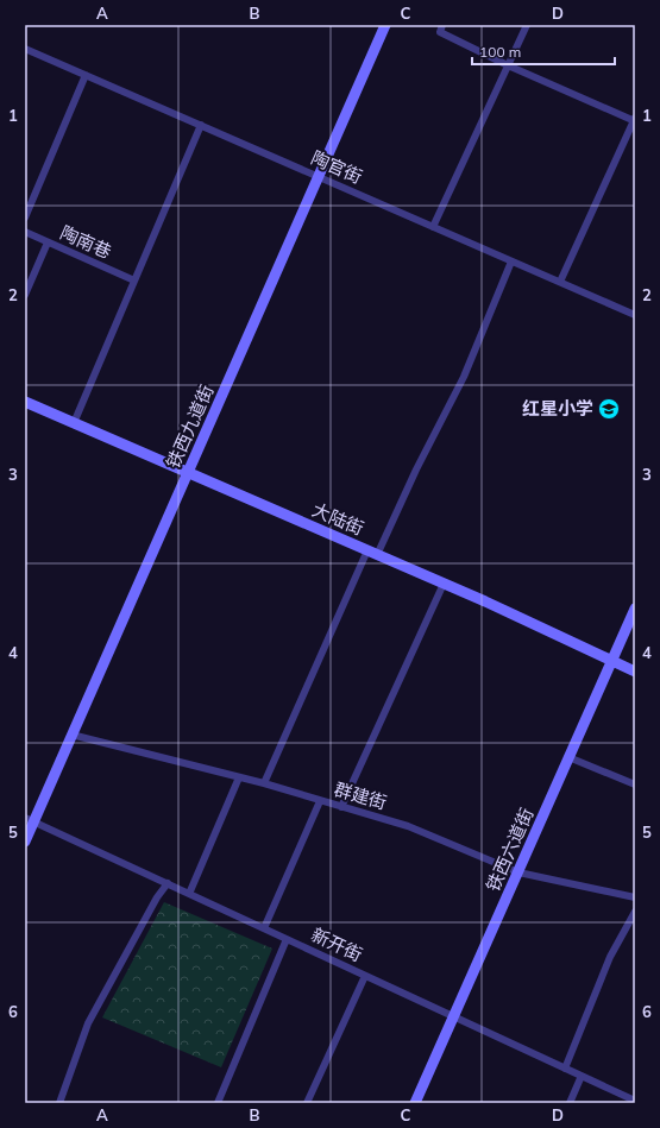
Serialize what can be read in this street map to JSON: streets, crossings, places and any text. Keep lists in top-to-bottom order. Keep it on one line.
{"streets":{"main road":["铁西九道街","大陆街","铁西六道街"],"street":["陶官街","陶南巷","群建街","新开街"]},"crossings":[["陶官街","铁西九道街"],["铁西九道街","大陆街"],["铁西九道街","群建街"],["铁西九道街","新开街"],["大陆街","铁西六道街"],["群建街","铁西六道街"],["铁西六道街","新开街"]],"places":{"school or university":["红星小学"]},"scale_bar":"100 m","grid":{"columns":["A","B","C","D"],"rows":["1","2","3","4","5","6"]}}
